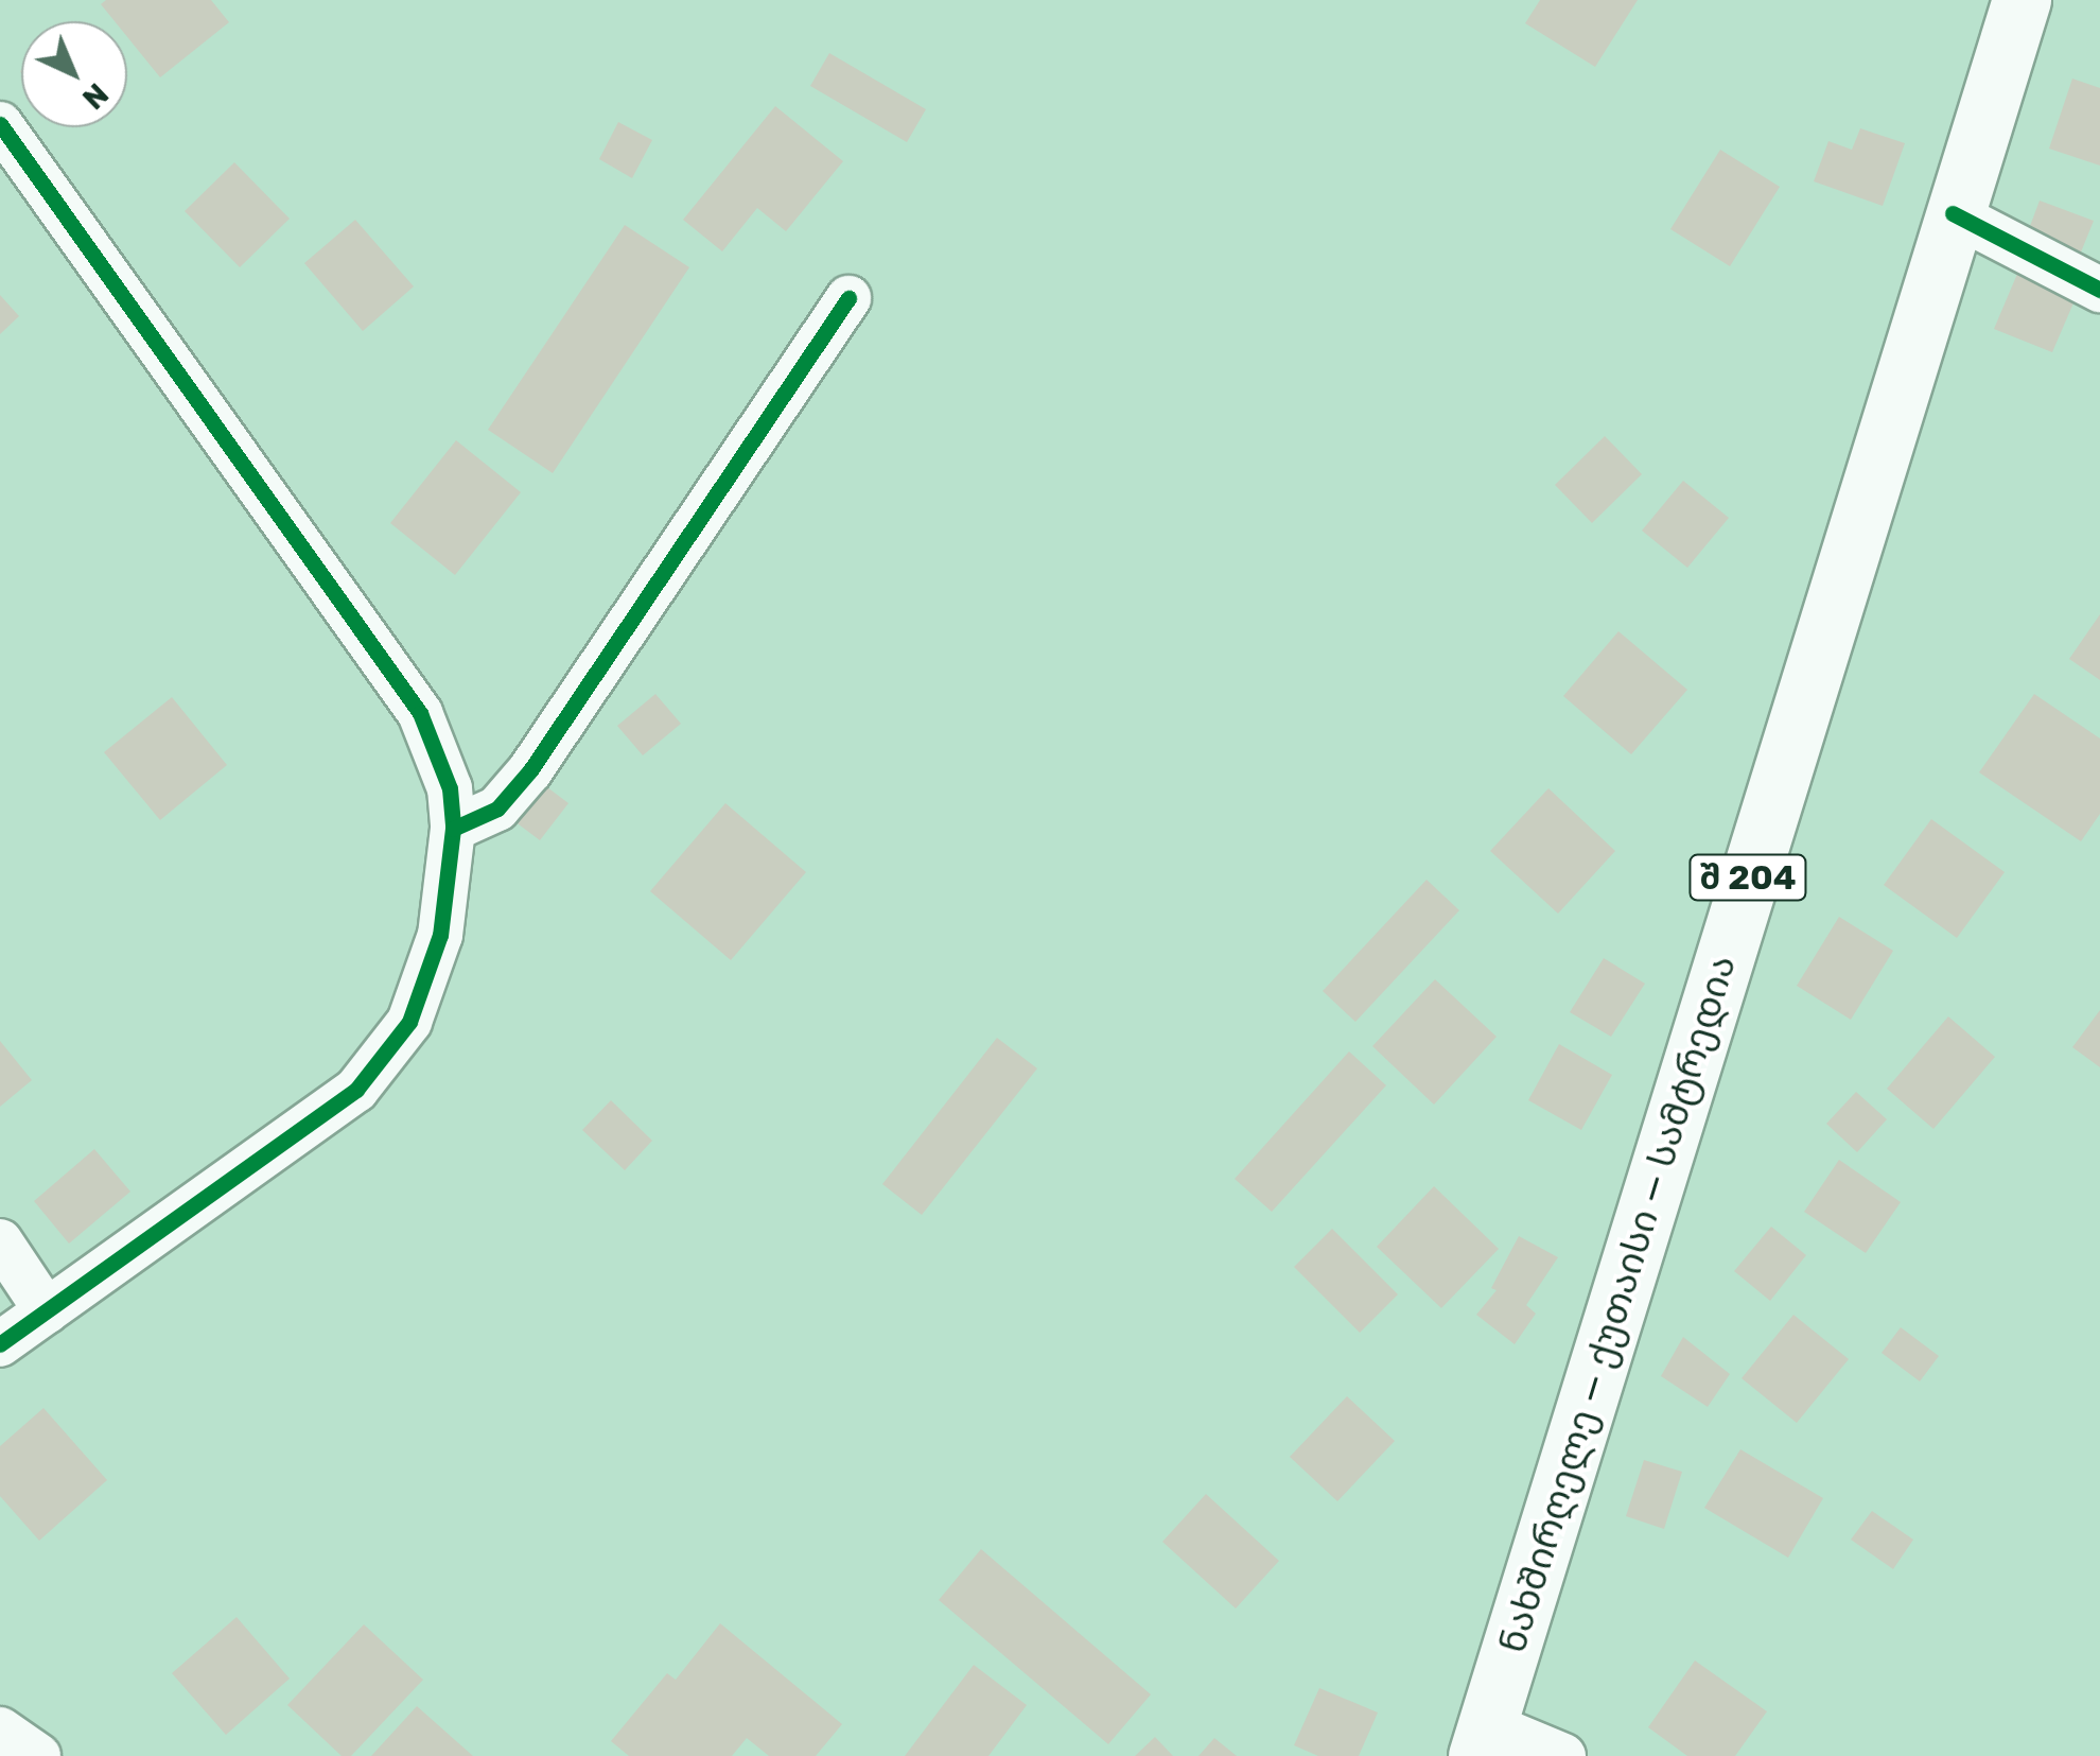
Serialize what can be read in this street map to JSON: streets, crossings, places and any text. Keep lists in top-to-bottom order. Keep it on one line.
{"streets":{"main road":["შ 204","ნახშირღელე — ქუთაისი — სამტრედია"]},"north":"bottom right"}
